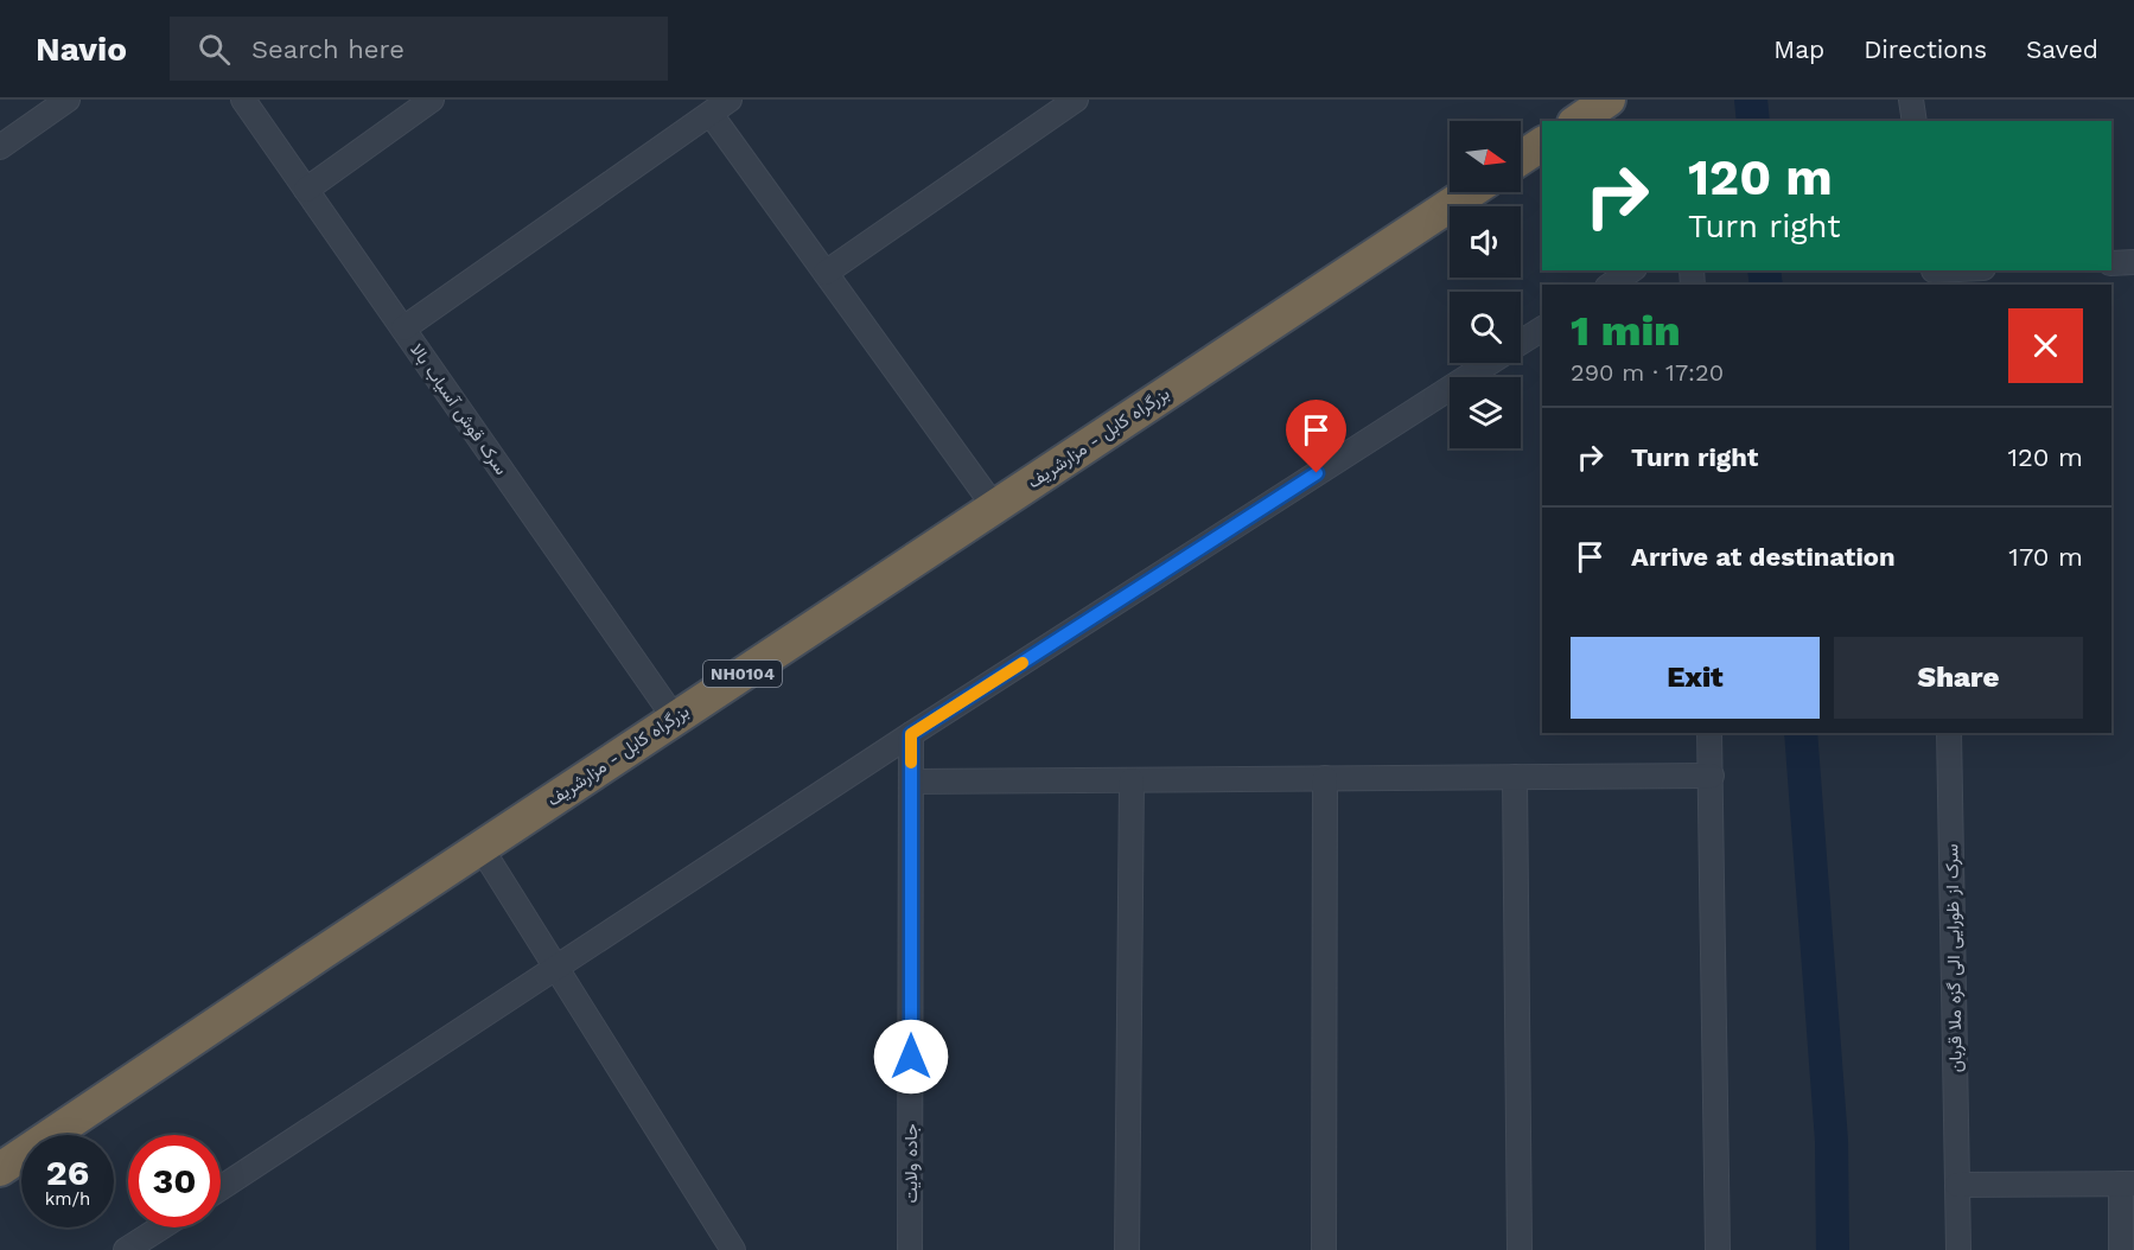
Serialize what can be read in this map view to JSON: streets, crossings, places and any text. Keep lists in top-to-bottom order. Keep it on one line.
{"streets":{"highway":["بزرگراه کابل - مزارشریف","NH0104"],"street":["سرک قوش آسیاب بالا","سرک از ظورایی الی گزه ملا قربان","جاده ولایت"]},"crossings":[["سرک قوش آسیاب بالا","بزرگراه کابل - مزارشریف"]],"north":"right","page":{"header":"Navio","search":"Search here","nav":["Map","Directions","Saved"],"turn":["120 m","Turn right"],"heading":["1 min","290 m · 17:20"],"list":[{"name":"Turn right","value":"120 m"},{"name":"Arrive at destination","value":"170 m"}],"buttons":["Exit","Share"],"speed":"26 km/h","limit":"30"}}
